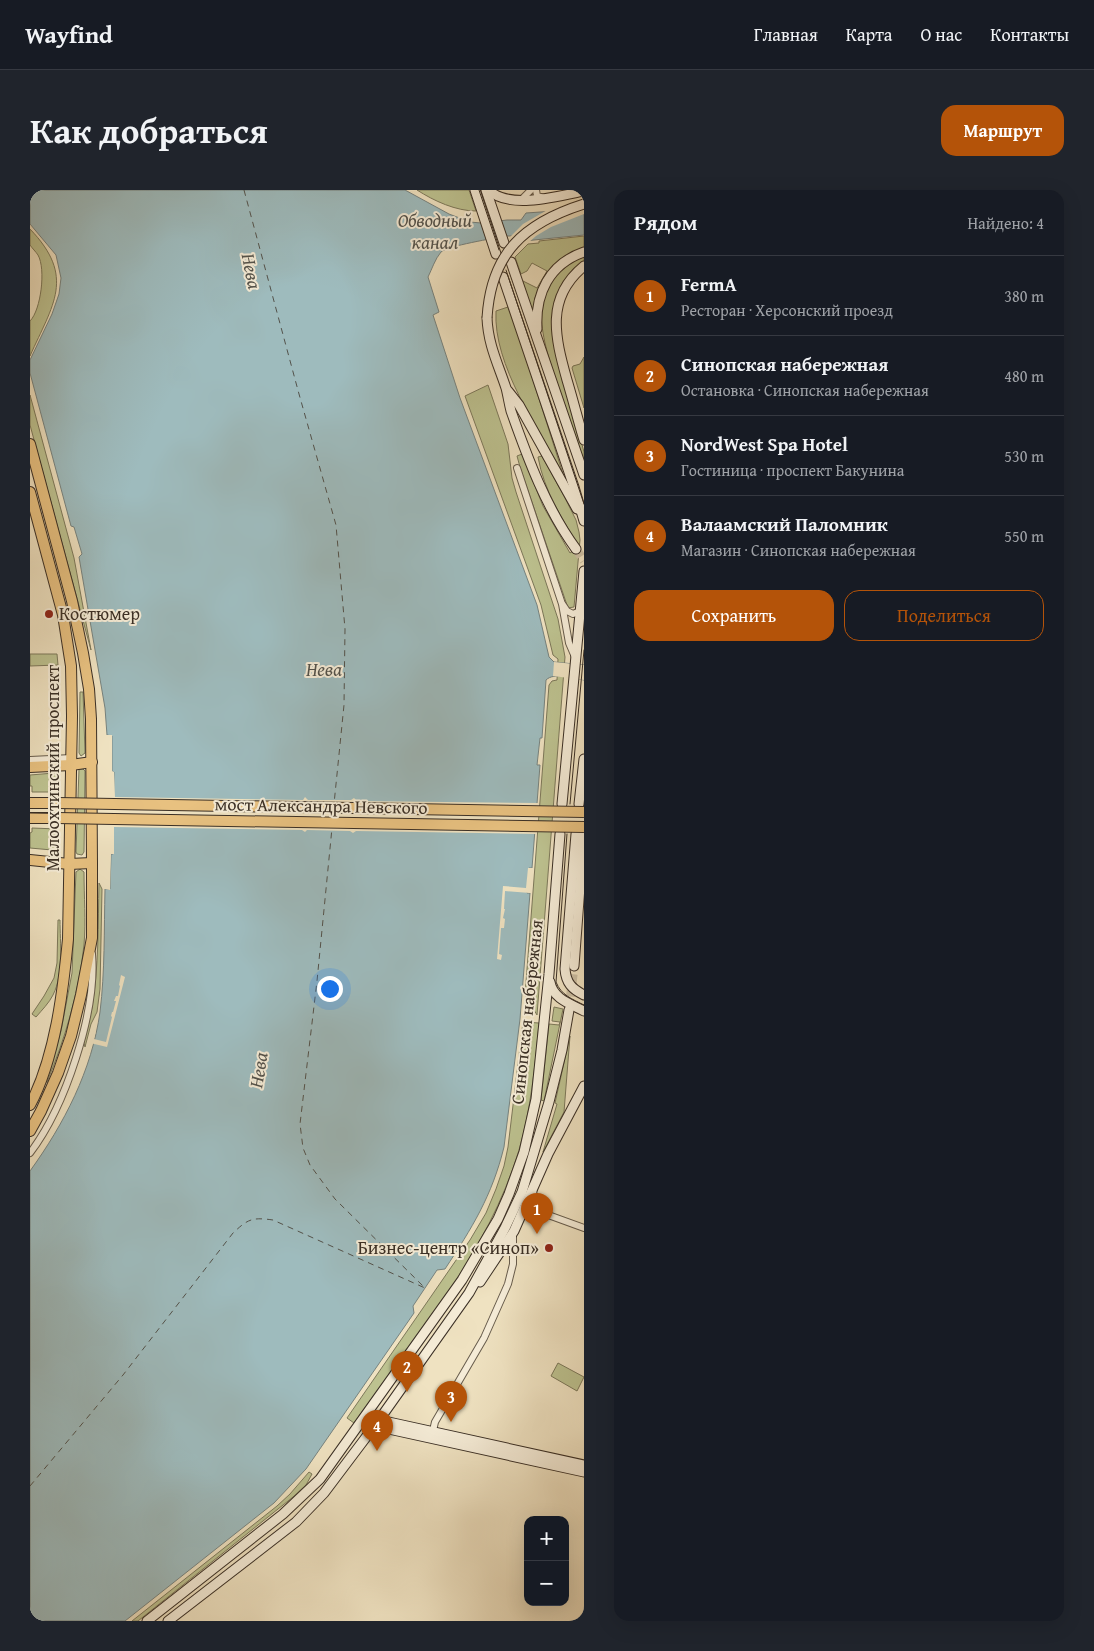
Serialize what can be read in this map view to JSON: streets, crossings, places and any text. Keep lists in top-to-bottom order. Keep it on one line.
{"streets":{"main road":["Малоохтинский проспект","мост Александра Невского","Синопская набережная"]},"water":["Обводный канал","Нева"],"places":["Костюмер","Бизнес-центр «Синоп»"],"page":{"header":"Wayfind","nav":["Главная","Карта","О нас","Контакты"],"title":"Как добраться","buttons":["Маршрут",["Сохранить","Поделиться"]],"heading":["Рядом","Найдено: 4"],"list":[{"mark":"1","name":"FermA","note":"Ресторан · Херсонский проезд","value":"380 m"},{"mark":"2","name":"Синопская набережная","note":"Остановка · Синопская набережная","value":"480 m"},{"mark":"3","name":"NordWest Spa Hotel","note":"Гостиница · проспект Бакунина","value":"530 m"},{"mark":"4","name":"Валаамский Паломник","note":"Магазин · Синопская набережная","value":"550 m"}],"pins":["1","2","3","4"],"map_buttons":["+","−"]}}
